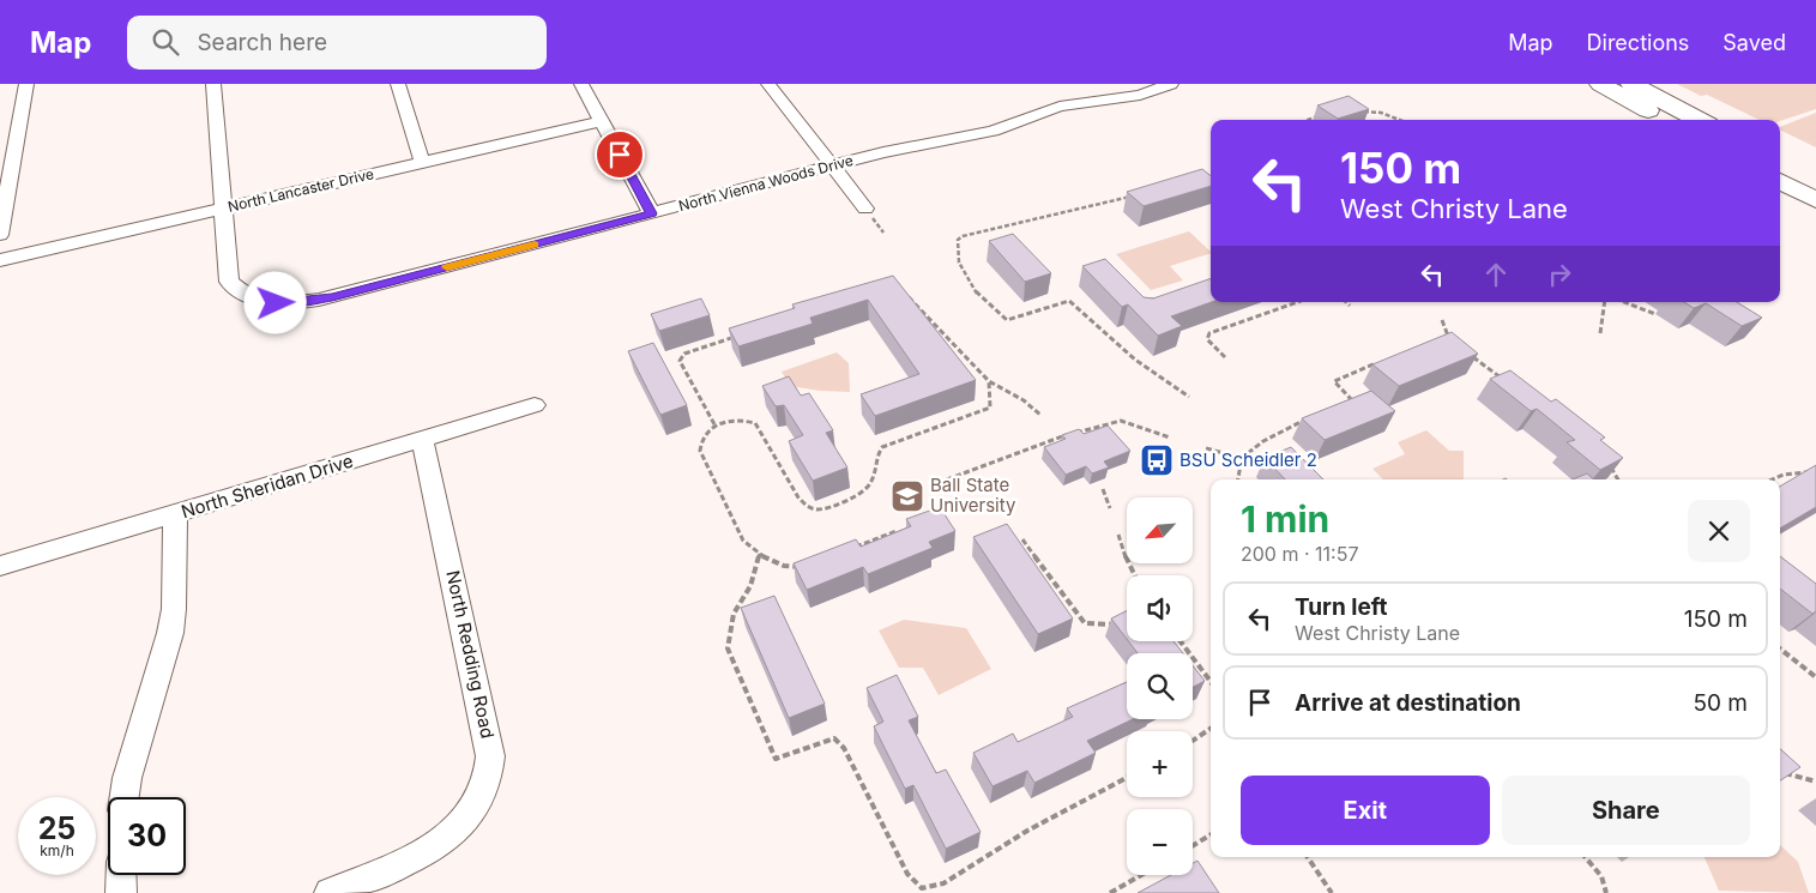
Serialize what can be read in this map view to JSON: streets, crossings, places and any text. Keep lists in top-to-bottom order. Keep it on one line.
{"streets":{"street":["North Vienna Woods Drive","North Lancaster Drive","North Sheridan Drive","North Redding Road"]},"crossings":[["North Vienna Woods Drive","North Lancaster Drive"],["North Sheridan Drive","North Redding Road"]],"places":{"bus stop":["BSU Scheidler 2"],"school or university":["Ball State University"]},"north":"bottom left","page":{"header":"Map","search":"Search here","nav":["Map","Directions","Saved"],"turn":["150 m","West Christy Lane"],"heading":["1 min","200 m · 11:57"],"map_buttons":["+","−"],"list":[{"name":"Turn left","note":"West Christy Lane","value":"150 m"},{"name":"Arrive at destination","value":"50 m"}],"buttons":["Exit","Share"],"speed":"25 km/h","limit":"30"}}
